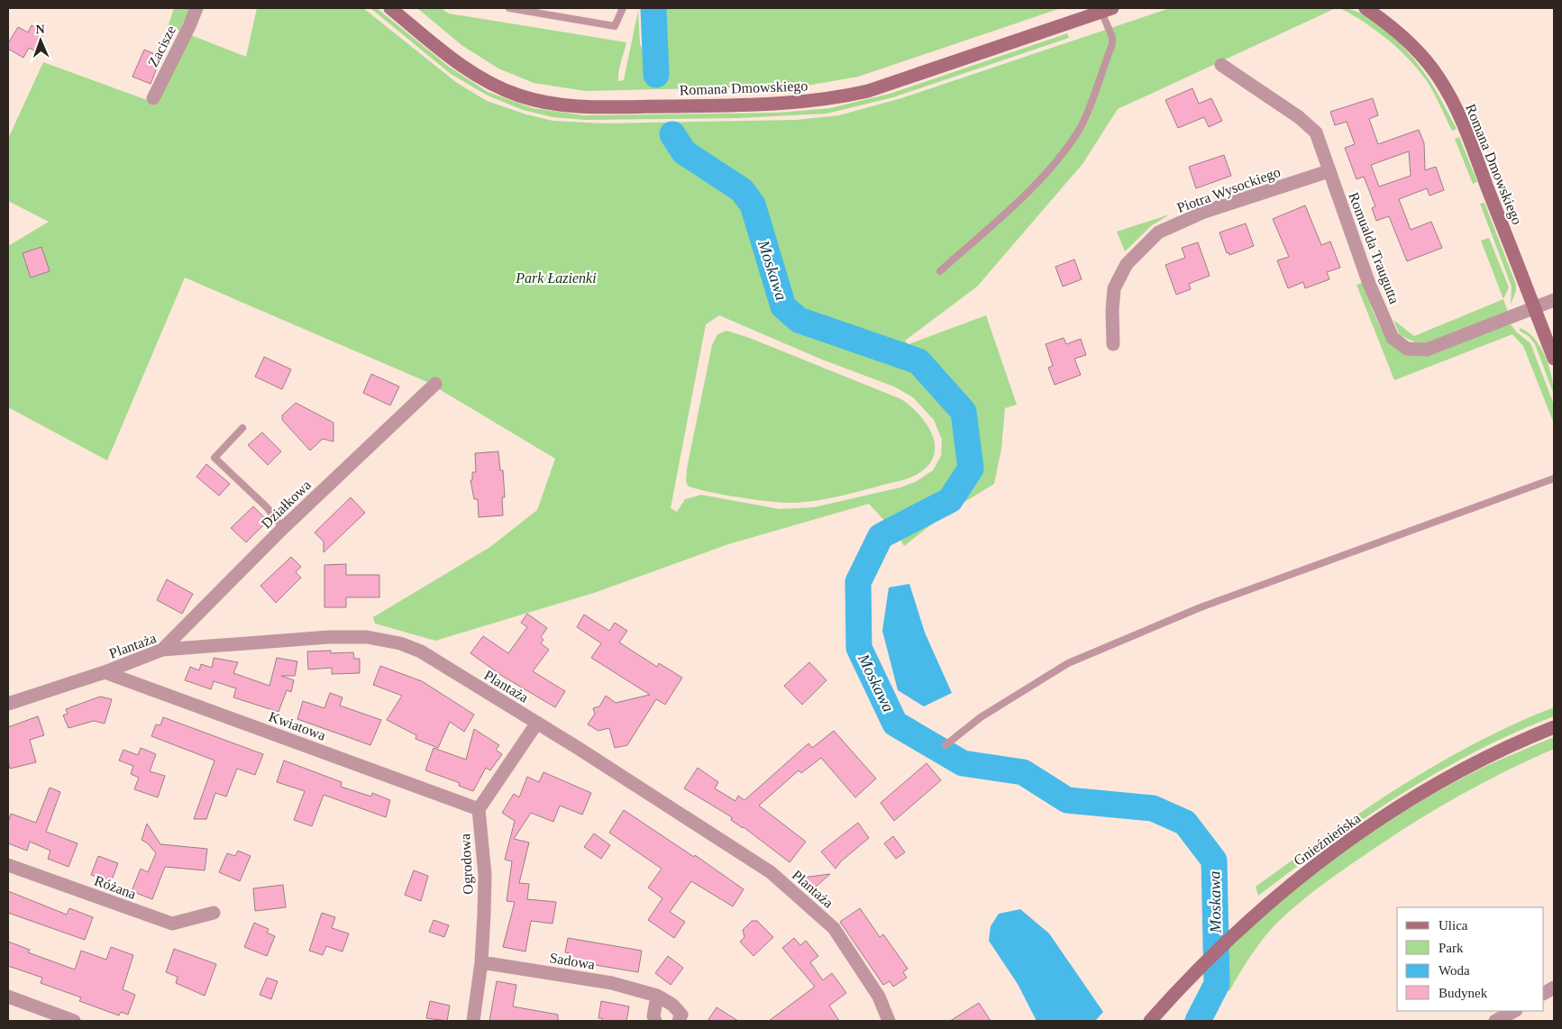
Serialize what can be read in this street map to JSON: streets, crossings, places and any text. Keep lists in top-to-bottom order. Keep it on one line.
{"streets":{"street":["Zacisze","Romana Dmowskiego","Piotra Wysockiego","Romualda Traugutta","Działkowa","Plantaża","Kwiatowa","Gnieźnieńska","Ogrodowa","Różana","Sadowa"]},"crossings":[["Romana Dmowskiego","Romualda Traugutta"],["Piotra Wysockiego","Romualda Traugutta"],["Działkowa","Plantaża"],["Plantaża","Kwiatowa"],["Kwiatowa","Ogrodowa"],["Ogrodowa","Sadowa"]],"water":["Moskawa"],"parks":["Park Łazienki"],"legend":["Ulica","Park","Woda","Budynek"],"north":"top"}
